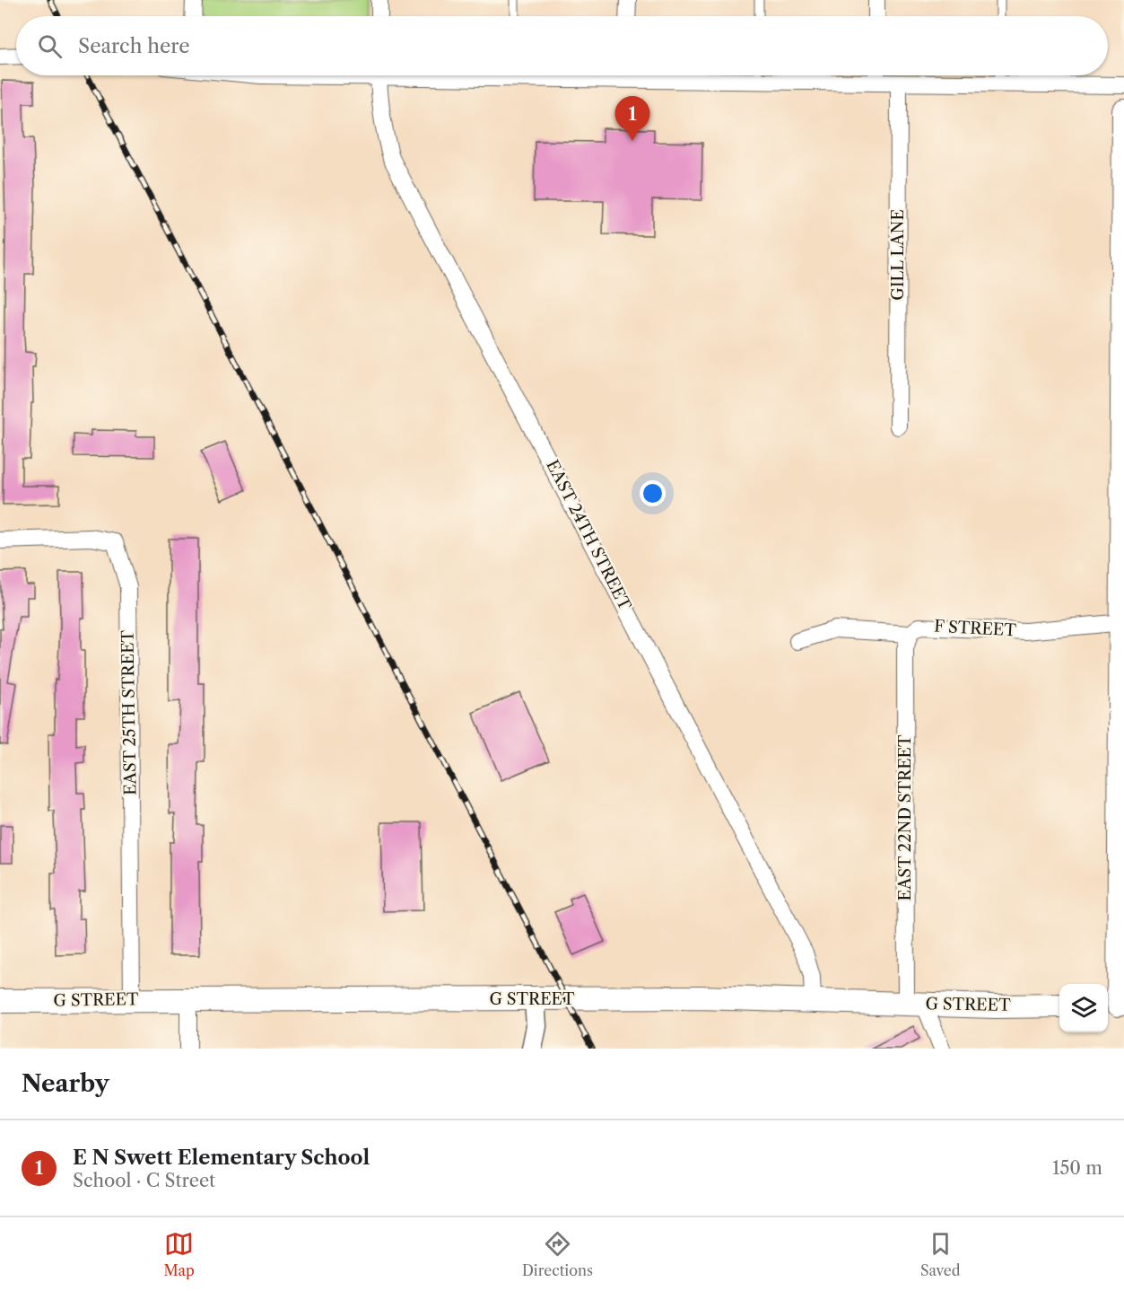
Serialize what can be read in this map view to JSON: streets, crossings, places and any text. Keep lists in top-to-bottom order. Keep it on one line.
{"streets":{"main road":["G STREET"],"street":["GILL LANE","EAST 24TH STREET","F STREET","EAST 25TH STREET","EAST 22ND STREET"]},"crossings":[["EAST 24TH STREET","G STREET"],["F STREET","EAST 22ND STREET"],["EAST 25TH STREET","G STREET"],["EAST 22ND STREET","G STREET"]],"page":{"search":"Search here","pins":"1","heading":"Nearby","list":[{"mark":"1","name":"E N Swett Elementary School","note":"School · C Street","value":"150 m"}],"nav":["Map","Directions","Saved"]}}
